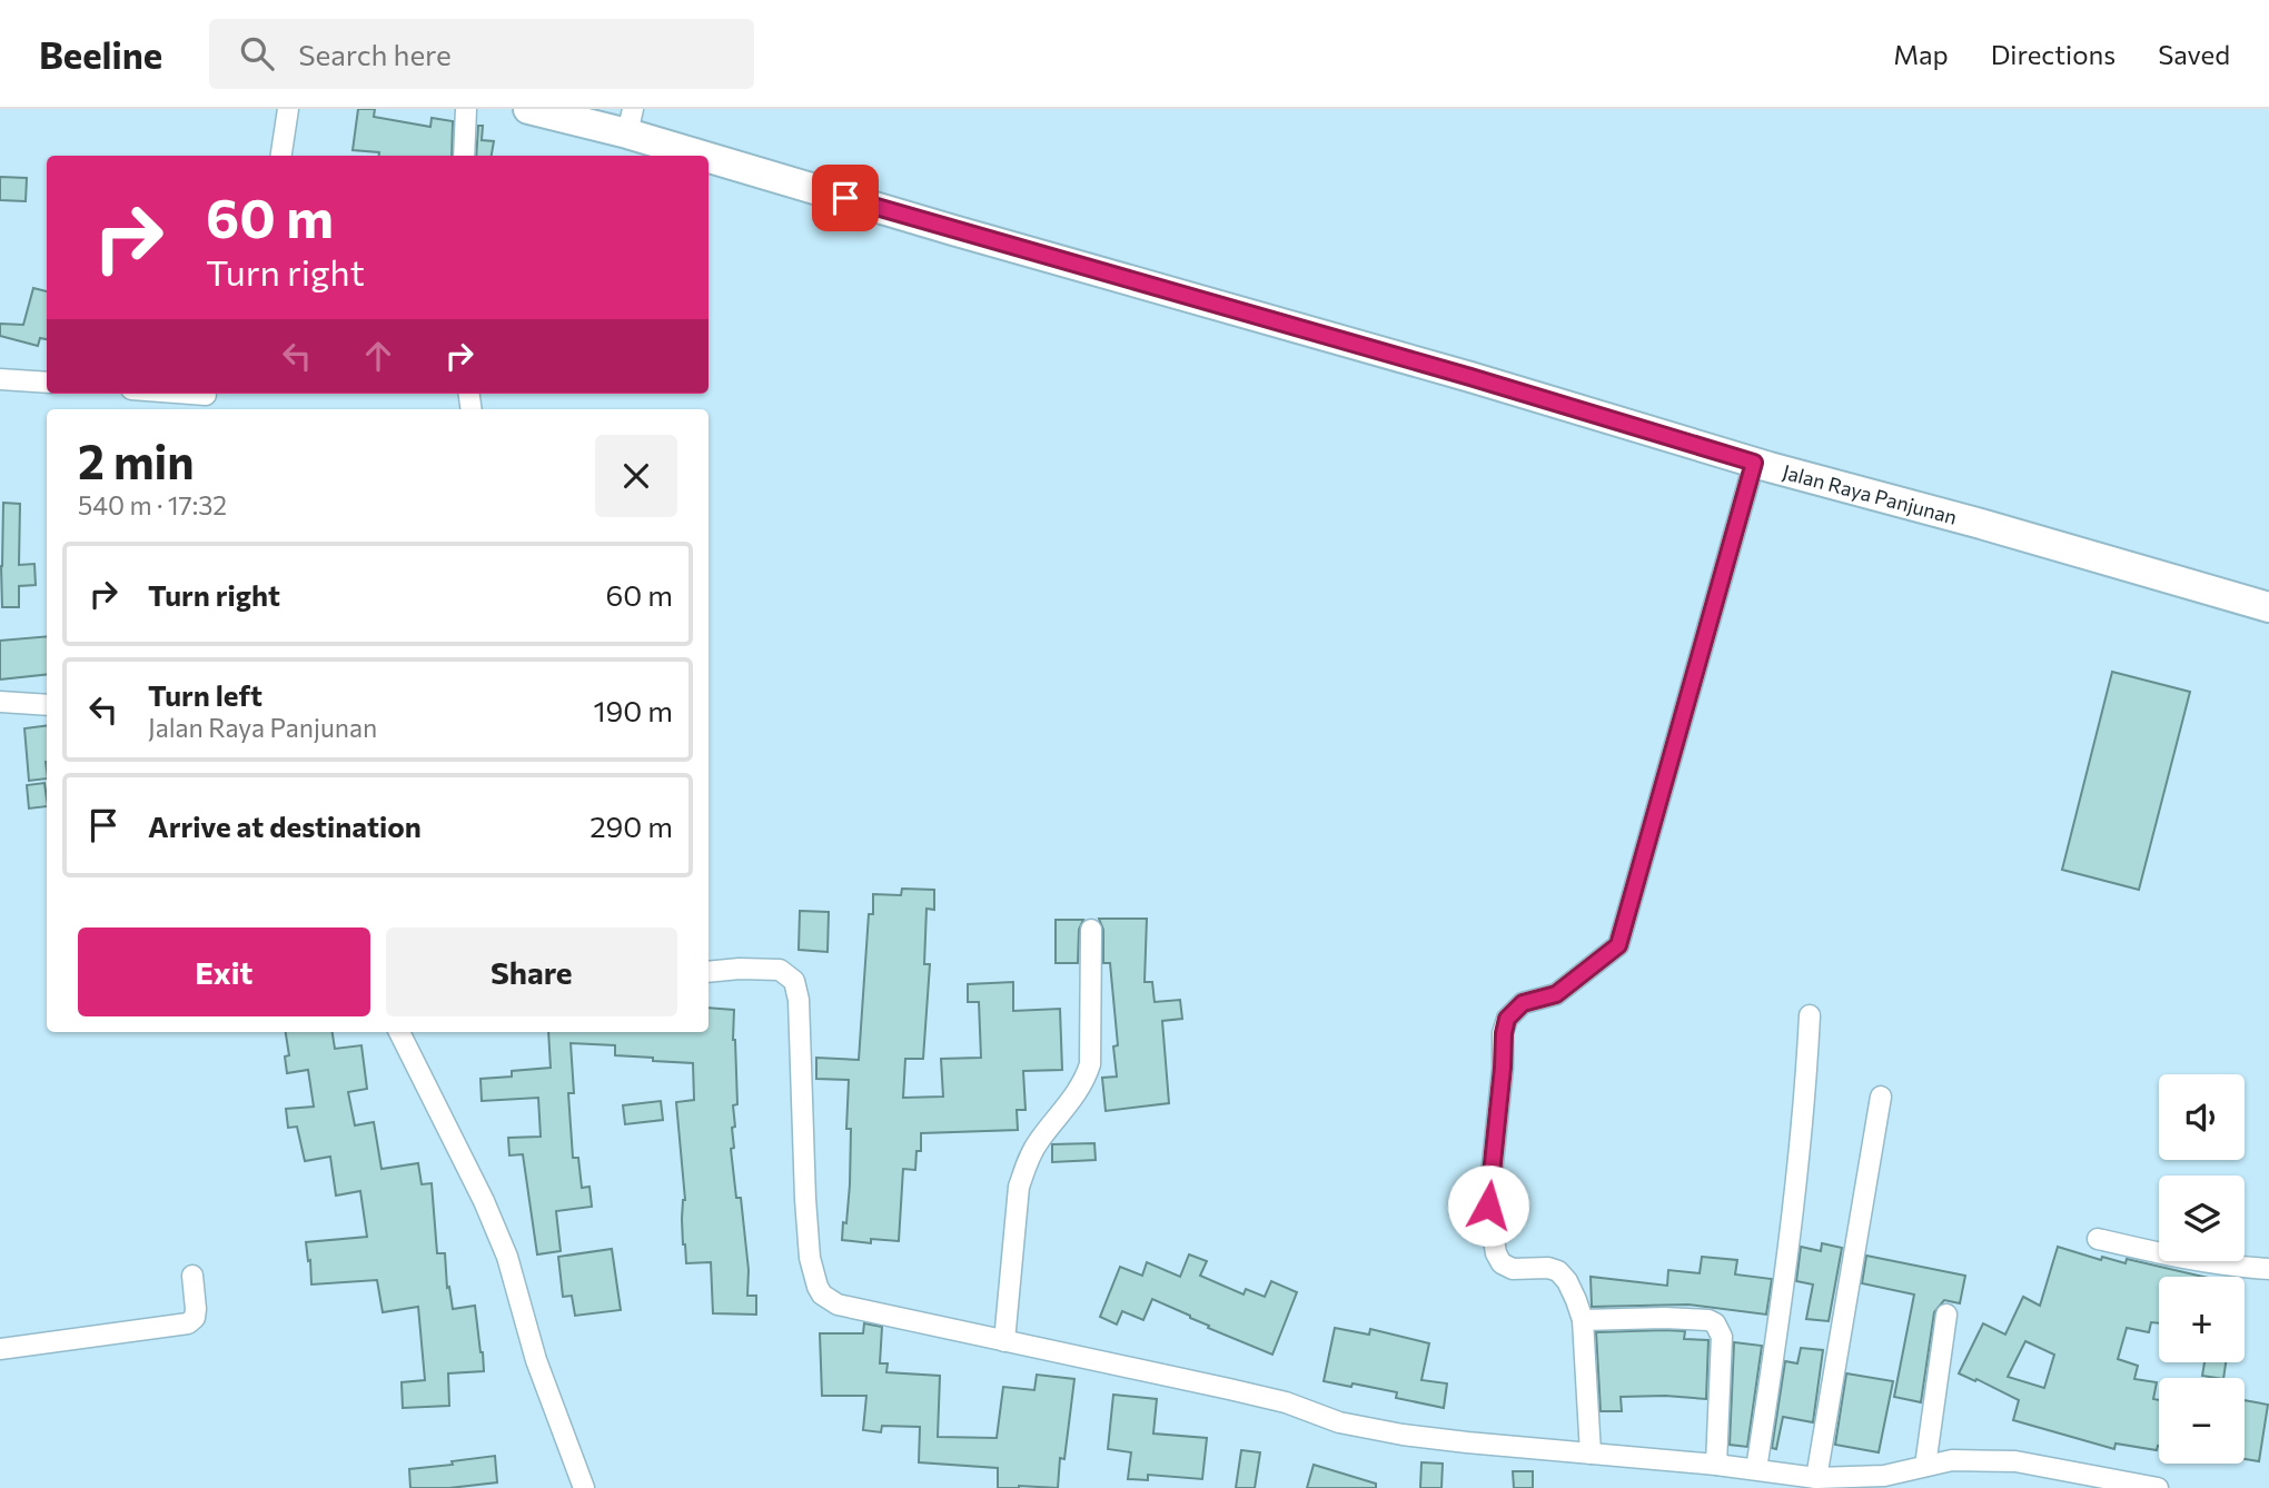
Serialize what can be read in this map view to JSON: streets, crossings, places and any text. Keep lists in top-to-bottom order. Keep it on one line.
{"streets":{"main road":["Jalan Raya Panjunan"]},"page":{"header":"Beeline","search":"Search here","nav":["Map","Directions","Saved"],"turn":["60 m","Turn right"],"heading":["2 min","540 m · 17:32"],"list":[{"name":"Turn right","value":"60 m"},{"name":"Turn left","note":"Jalan Raya Panjunan","value":"190 m"},{"name":"Arrive at destination","value":"290 m"}],"buttons":["Exit","Share"],"map_buttons":["+","−"]}}
